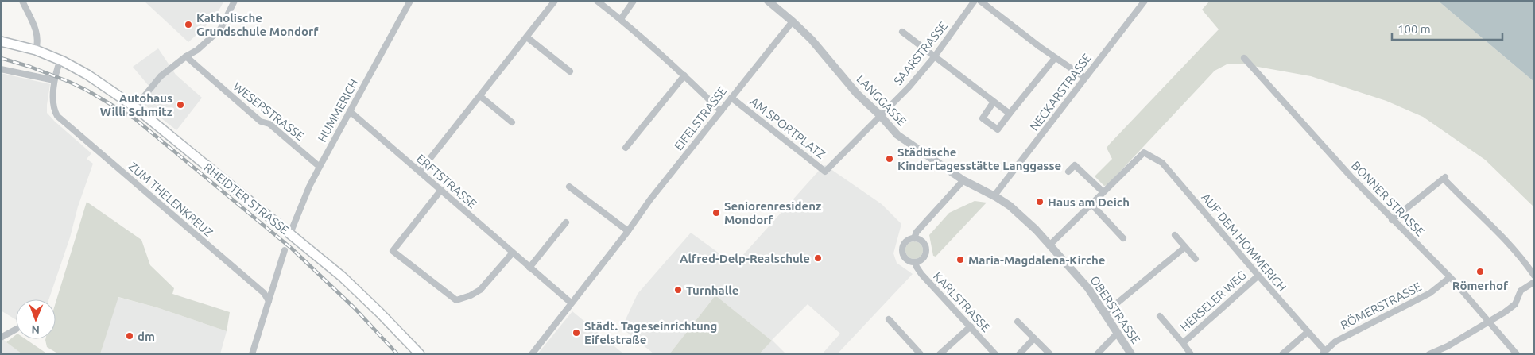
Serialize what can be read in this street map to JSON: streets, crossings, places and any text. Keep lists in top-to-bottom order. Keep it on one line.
{"streets":{"main road":["RHEIDTER STRASSE"],"street":["SAARSTRASSE","NECKARSTRASSE","LANGGASSE","HUMMERICH","WESERSTRASSE","EIFELSTRASSE","AM SPORTPLATZ","ERFTSTRASSE","BONNER STRASSE","ZUM THELENKREUZ","AUF DEM HOMMERICH","HERSELER WEG","KARLSTRASSE","RÖMERSTRASSE","OBERSTRASSE"]},"crossings":[["SAARSTRASSE","LANGGASSE"],["SAARSTRASSE","AM SPORTPLATZ"],["NECKARSTRASSE","LANGGASSE"],["NECKARSTRASSE","OBERSTRASSE"],["LANGGASSE","EIFELSTRASSE"],["LANGGASSE","AM SPORTPLATZ"],["LANGGASSE","KARLSTRASSE"],["LANGGASSE","OBERSTRASSE"],["HUMMERICH","WESERSTRASSE"],["HUMMERICH","ERFTSTRASSE"],["HUMMERICH","RHEIDTER STRASSE"],["EIFELSTRASSE","AM SPORTPLATZ"],["EIFELSTRASSE","ERFTSTRASSE"],["BONNER STRASSE","RÖMERSTRASSE"],["AUF DEM HOMMERICH","HERSELER WEG"],["AUF DEM HOMMERICH","RÖMERSTRASSE"]],"places":["Katholische Grundschule Mondorf","Autohaus Willi Schmitz","Städtische Kindertagesstätte Langgasse","Haus am Deich","Seniorenresidenz Mondorf","Alfred-Delp-Realschule","Maria-Magdalena-Kirche","Römerhof","Turnhalle","Städt. Tageseinrichtung Eifelstraße","dm"],"scale_bar":"100 m","north":"bottom"}
